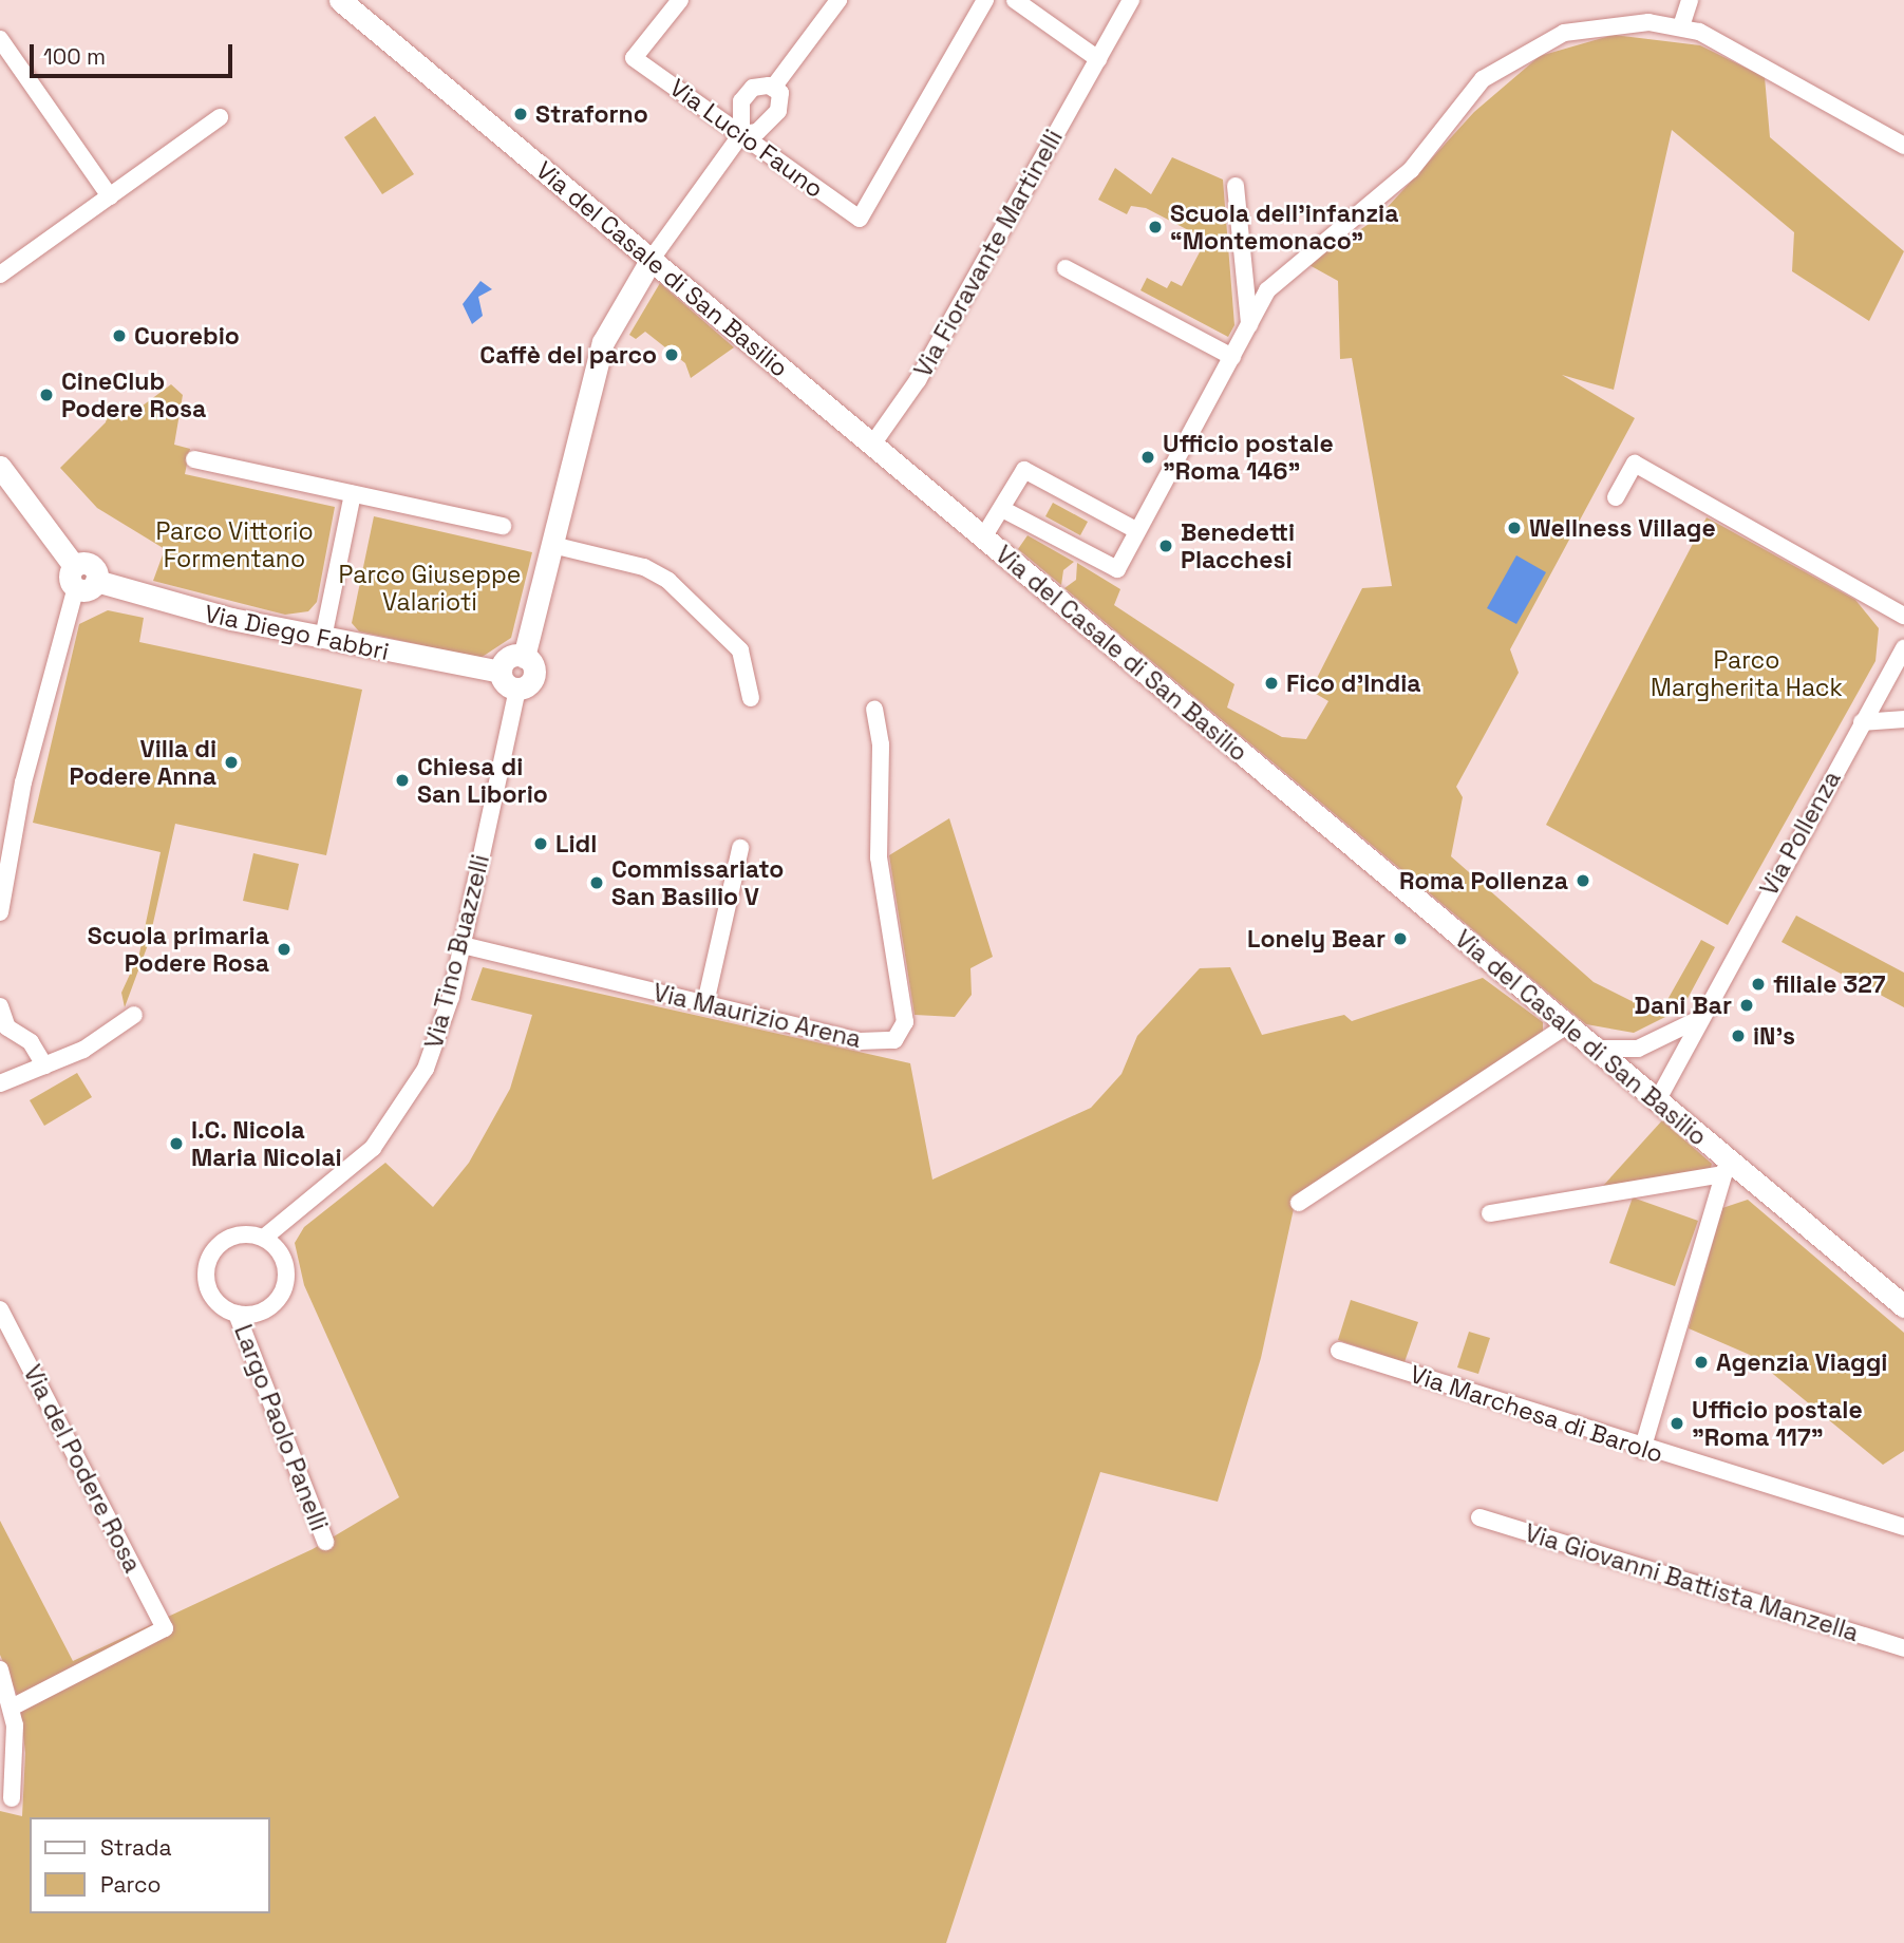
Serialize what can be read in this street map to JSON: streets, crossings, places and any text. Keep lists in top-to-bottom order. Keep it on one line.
{"streets":{"street":["Via Lucio Fauno","Via Fioravante Martinelli","Via del Casale di San Basilio","Via Diego Fabbri","Via Pollenza","Via Tino Buazzelli","Via Maurizio Arena","Via Marchesa di Barolo","Largo Paolo Panelli","Via del Podere Rosa","Via Giovanni Battista Manzella"]},"crossings":[["Via Fioravante Martinelli","Via del Casale di San Basilio"],["Via del Casale di San Basilio","Via Pollenza"],["Via Tino Buazzelli","Via Maurizio Arena"],["Via Tino Buazzelli","Largo Paolo Panelli"]],"parks":["Parco Vittorio Formentano","Parco Giuseppe Valarioti","Parco Margherita Hack"],"places":["Straforno","Scuola dell’infanzia “Montemonaco”","Cuorebio","Caffè del parco","CineClub Podere Rosa","Ufficio postale \"Roma 146\"","Wellness Village","Benedetti Placchesi","Fico d'India","Villa di Podere Anna","Chiesa di San Liborio","Lidl","Roma Pollenza","Commissariato San Basilio V","Lonely Bear","Scuola primaria Podere Rosa","filiale 327","Dani Bar","iN's","I.C. Nicola Maria Nicolai","Agenzia Viaggi","Ufficio postale \"Roma 117\""],"legend":["Strada","Parco"],"scale_bar":"100 m"}
